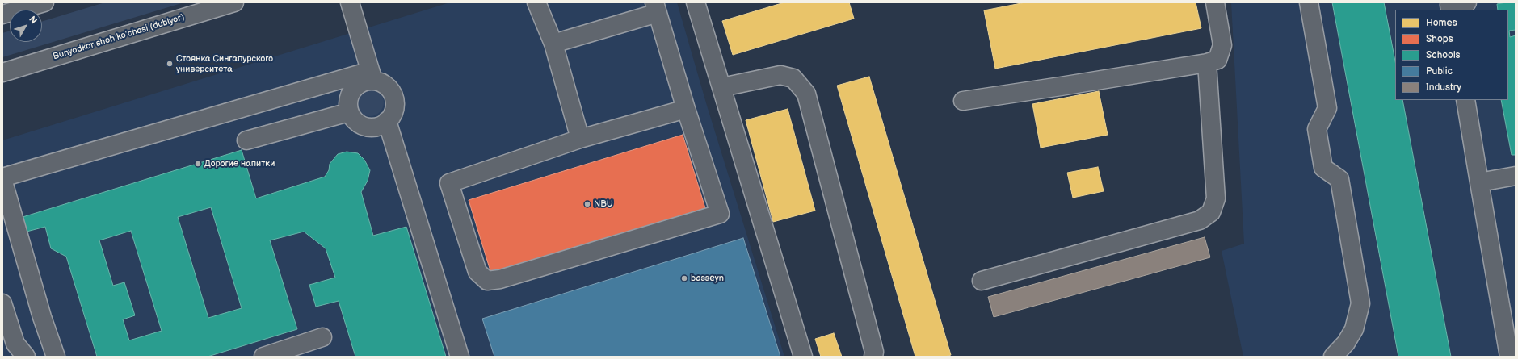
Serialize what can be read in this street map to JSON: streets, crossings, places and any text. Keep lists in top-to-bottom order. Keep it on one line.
{"streets":{"street":["Bunyodkor shoh koʻchasi (dublyor)"]},"places":["Стоянка Сингапурского университета","Дорогие напитки","NBU","basseyn"],"legend":["Homes","Shops","Schools","Public","Industry"],"north":"top right"}
